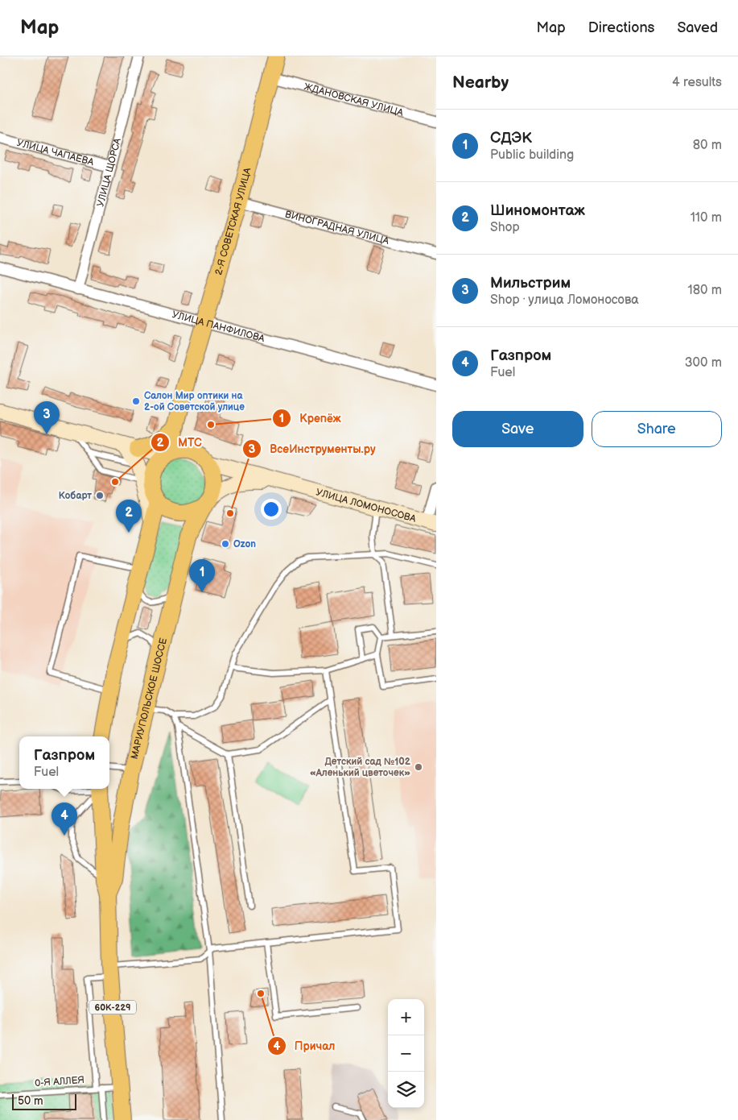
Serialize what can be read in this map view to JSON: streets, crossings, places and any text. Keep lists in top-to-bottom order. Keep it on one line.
{"streets":{"main road":["2-Я СОВЕТСКАЯ УЛИЦА","МАРИУПОЛЬСКОЕ ШОССЕ","60К-229"],"street":["ЖДАНОВСКАЯ УЛИЦА","УЛИЦА ЧАПАЕВА","УЛИЦА ЩОРСА","ВИНОГРАДНАЯ УЛИЦА","УЛИЦА ПАНФИЛОВА","УЛИЦА ЛОМОНОСОВА"],"lane":["0-Я АЛЛЕЯ"]},"crossings":[["ЖДАНОВСКАЯ УЛИЦА","2-Я СОВЕТСКАЯ УЛИЦА"],["УЛИЦА ЧАПАЕВА","УЛИЦА ЩОРСА"],["УЛИЦА ЩОРСА","УЛИЦА ПАНФИЛОВА"],["2-Я СОВЕТСКАЯ УЛИЦА","ВИНОГРАДНАЯ УЛИЦА"],["2-Я СОВЕТСКАЯ УЛИЦА","УЛИЦА ПАНФИЛОВА"],["2-Я СОВЕТСКАЯ УЛИЦА","УЛИЦА ЛОМОНОСОВА"],["2-Я СОВЕТСКАЯ УЛИЦА","МАРИУПОЛЬСКОЕ ШОССЕ"],["УЛИЦА ЛОМОНОСОВА","МАРИУПОЛЬСКОЕ ШОССЕ"],["МАРИУПОЛЬСКОЕ ШОССЕ","0-Я АЛЛЕЯ"]],"places":["Салон Мир оптики на 2-ой Советской улице","Крепёж","МТС","Кобарт","ВсеИнструменты.ру","Ozon","Детский сад №102 «Аленький цветочек»","Причал"],"scale_bar":"50 m","page":{"header":"Map","nav":["Map","Directions","Saved"],"heading":["Nearby","4 results"],"list":[{"mark":"1","name":"СДЭК","note":"Public building","value":"80 m"},{"mark":"2","name":"Шиномонтаж","note":"Shop","value":"110 m"},{"mark":"3","name":"Мильстрим","note":"Shop · улица Ломоносова","value":"180 m"},{"mark":"4","name":"Газпром","note":"Fuel","value":"300 m"}],"buttons":["Save","Share"],"pins":["3","2","1","4"],"popup":["Газпром","Fuel"],"map_buttons":["+","−"],"scale":"50 m"}}
